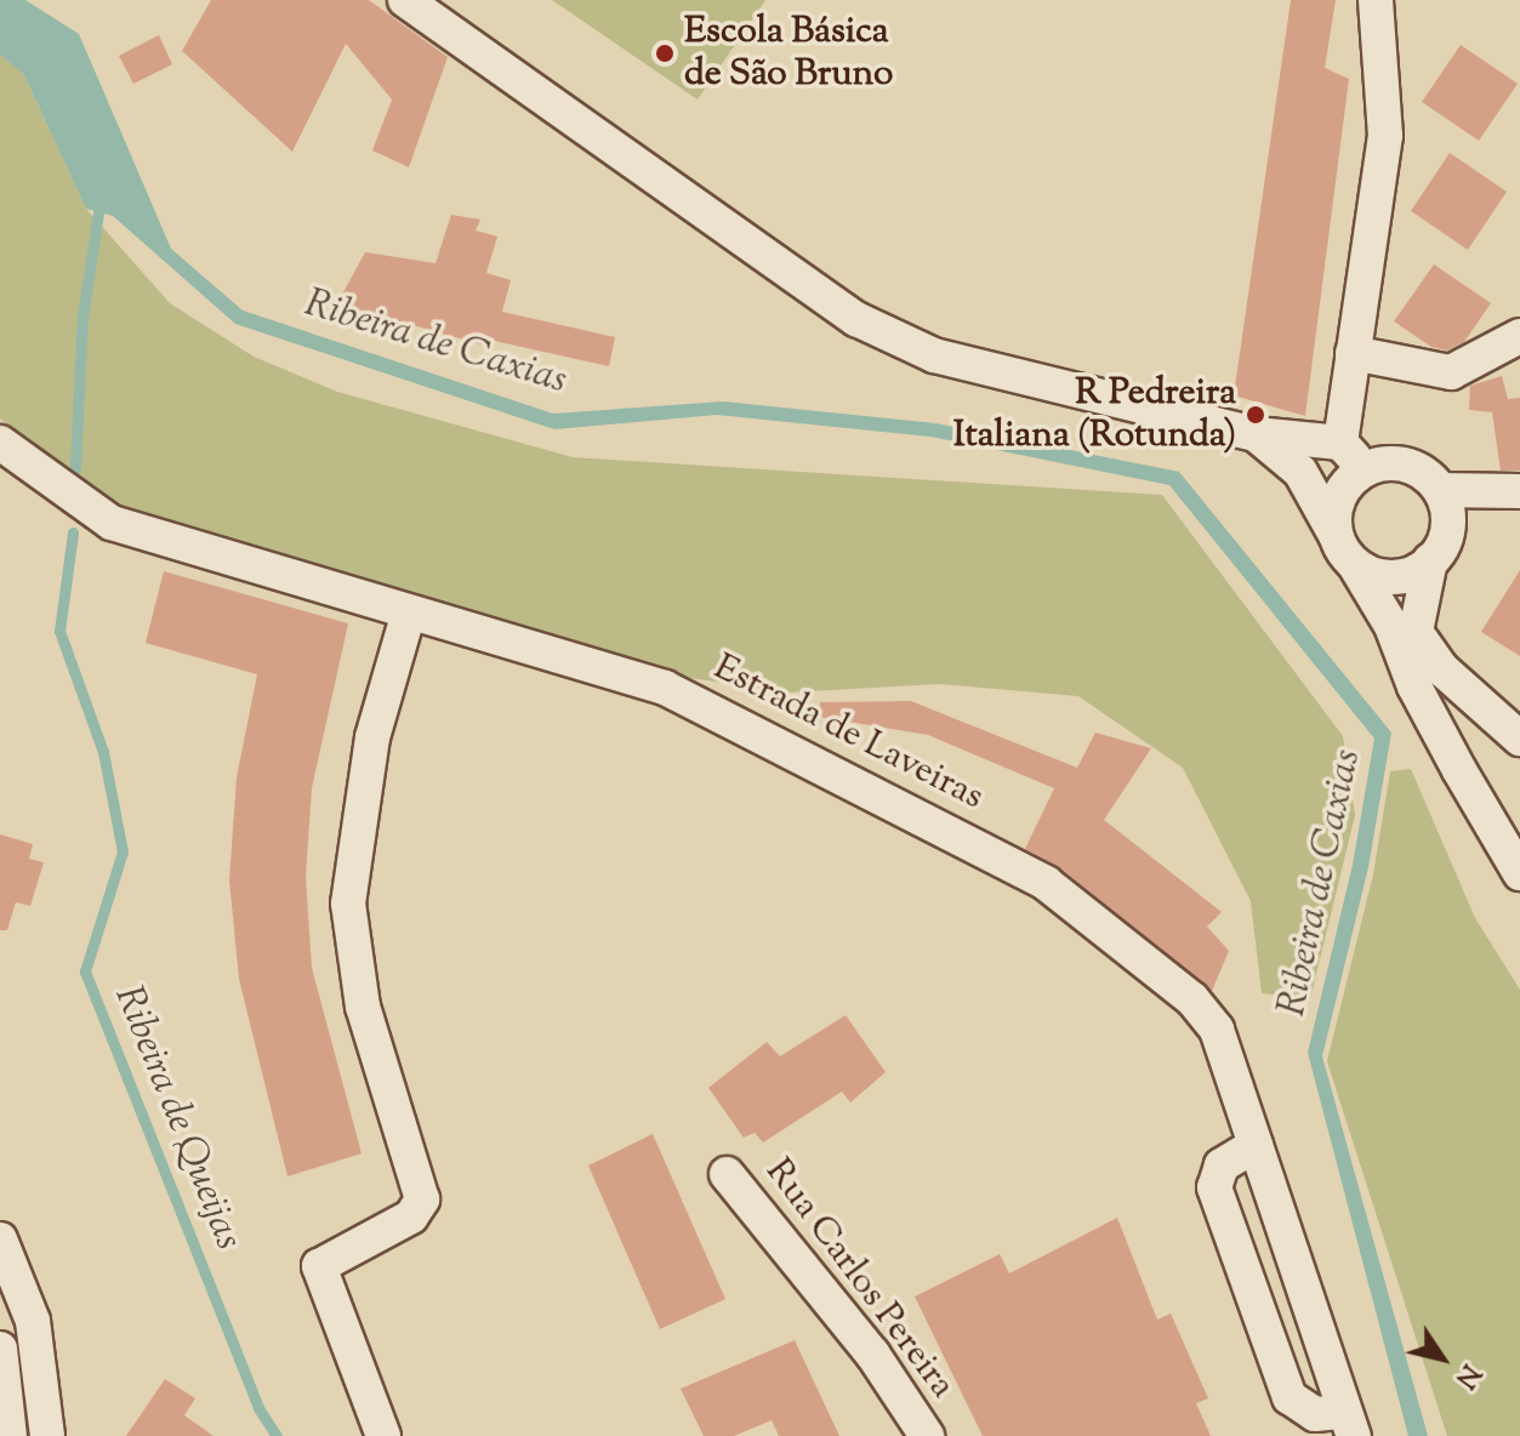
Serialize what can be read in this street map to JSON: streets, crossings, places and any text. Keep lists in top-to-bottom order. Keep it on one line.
{"streets":{"street":["Estrada de Laveiras","Rua Carlos Pereira"]},"water":["Ribeira de Caxias","Ribeira de Queijas"],"places":["Escola Básica de São Bruno","R Pedreira Italiana (Rotunda)"],"north":"bottom right"}
